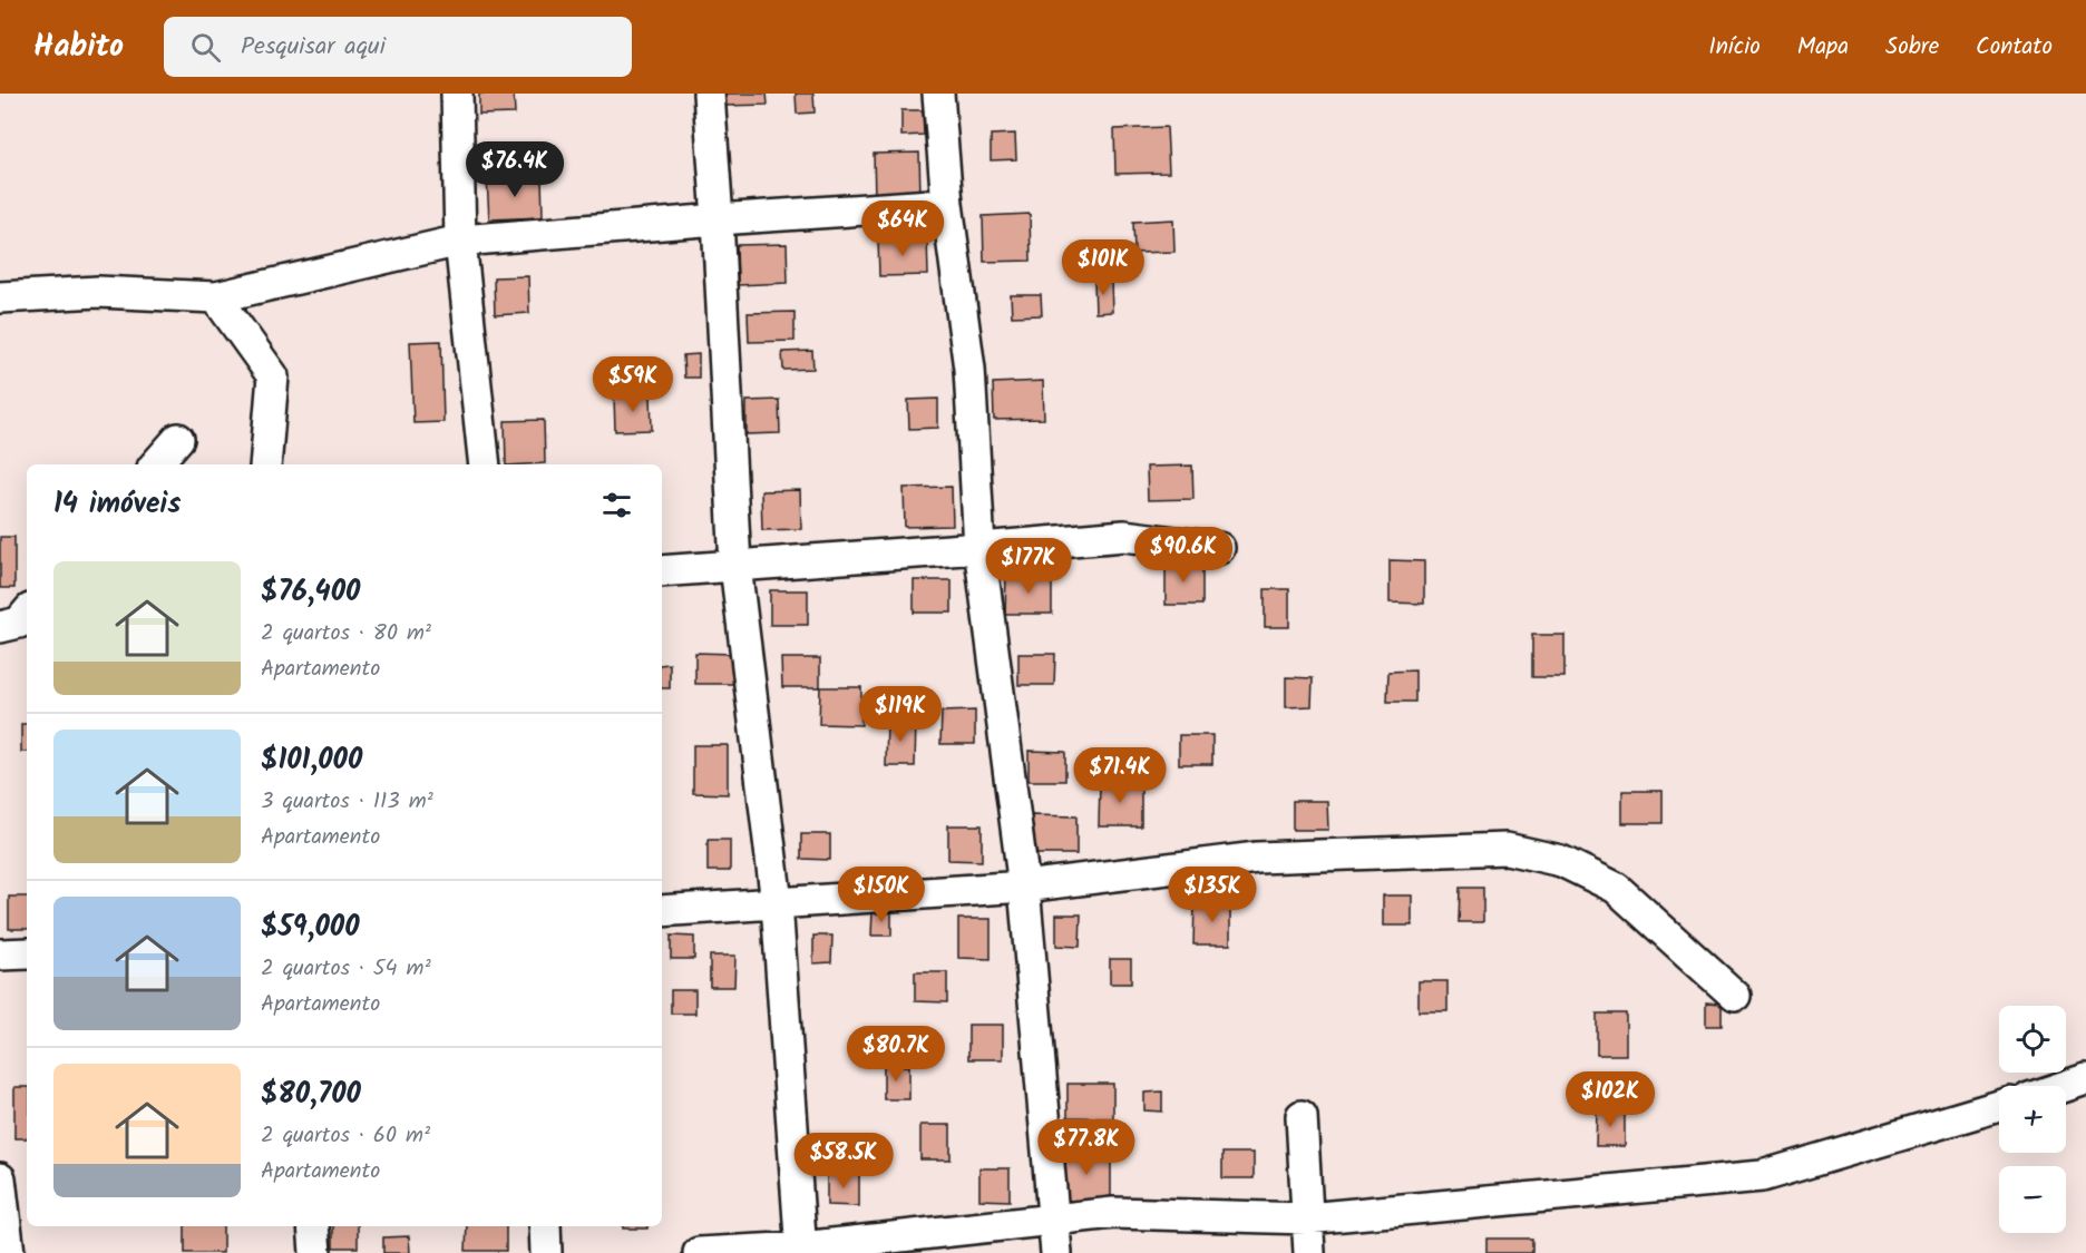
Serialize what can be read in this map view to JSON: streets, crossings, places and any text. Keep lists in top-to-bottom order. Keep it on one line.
{"page":{"header":"Habito","search":"Pesquisar aqui","nav":["Início","Mapa","Sobre","Contato"],"price":["$76.4K","$64K","$101K","$59K","$90.6K","$177K","$119K","$71.4K","$150K","$135K","$80.7K","$102K","$77.8K","$58.5K"],"heading":"14 imóveis","list":[{"name":"$76,400","note":"2 quartos · 80 m² · Apartamento"},{"name":"$101,000","note":"3 quartos · 113 m² · Apartamento"},{"name":"$59,000","note":"2 quartos · 54 m² · Apartamento"},{"name":"$80,700","note":"2 quartos · 60 m² · Apartamento"}],"map_buttons":["+","−"]}}
